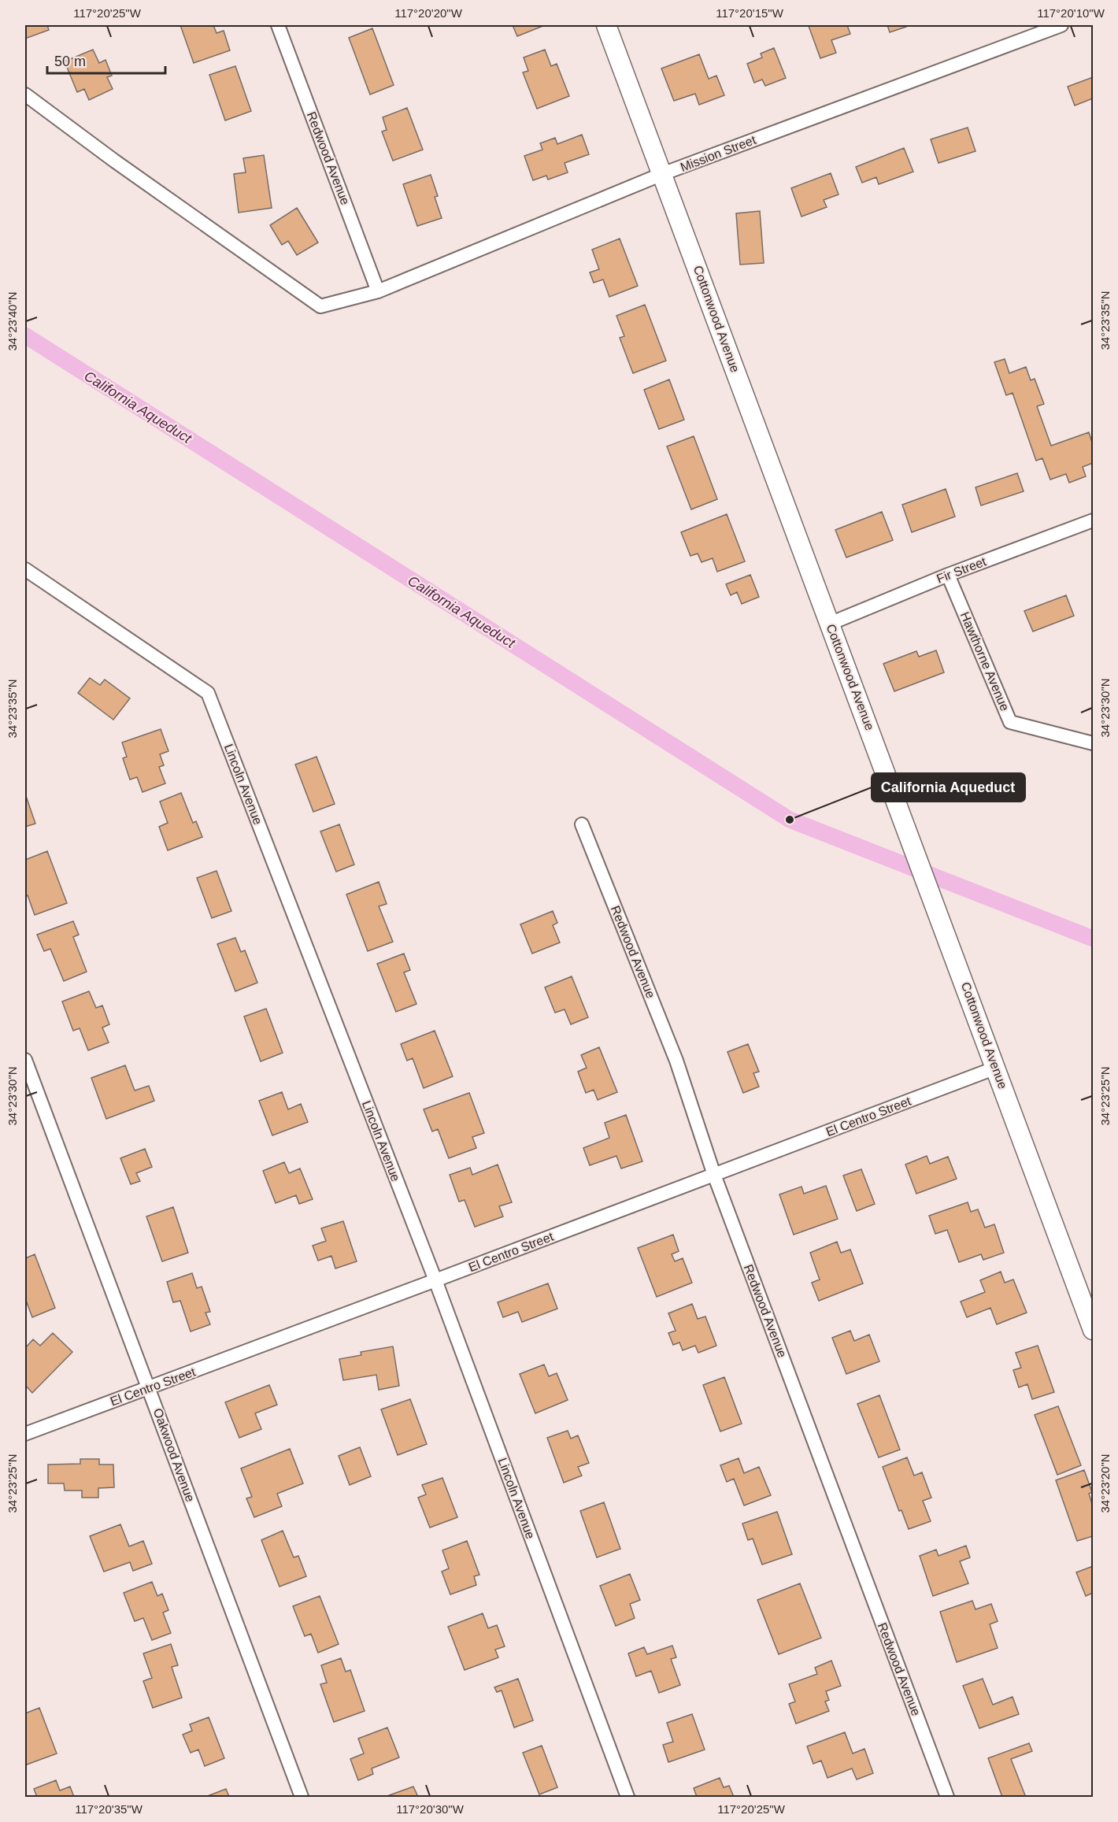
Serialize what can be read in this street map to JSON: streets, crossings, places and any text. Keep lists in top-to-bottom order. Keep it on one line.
{"streets":{"street":["Mission Street","Redwood Avenue","Cottonwood Avenue","Fir Street","Hawthorne Avenue","Lincoln Avenue","El Centro Street","Oakwood Avenue"]},"crossings":[["Mission Street","Redwood Avenue"],["Mission Street","Cottonwood Avenue"],["Redwood Avenue","El Centro Street"],["Cottonwood Avenue","Fir Street"],["Cottonwood Avenue","El Centro Street"],["Fir Street","Hawthorne Avenue"],["Lincoln Avenue","El Centro Street"],["El Centro Street","Oakwood Avenue"]],"water":["California Aqueduct"],"places":["California Aqueduct"],"scale_bar":"50 m","coordinates":["117°20'25\"W","117°20'20\"W","117°20'15\"W","117°20'10\"W","34°23'35\"N","34°23'40\"N","34°23'30\"N","34°23'25\"N","34°23'20\"N","117°20'35\"W","117°20'30\"W"]}
